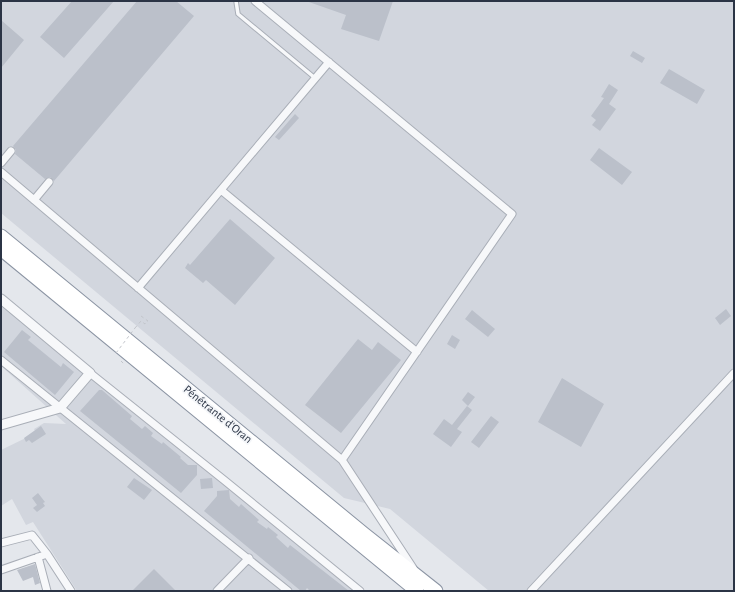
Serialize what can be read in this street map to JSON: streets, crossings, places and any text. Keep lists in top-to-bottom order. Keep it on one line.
{"streets":{"highway":["Pénétrante d'Oran"]}}
